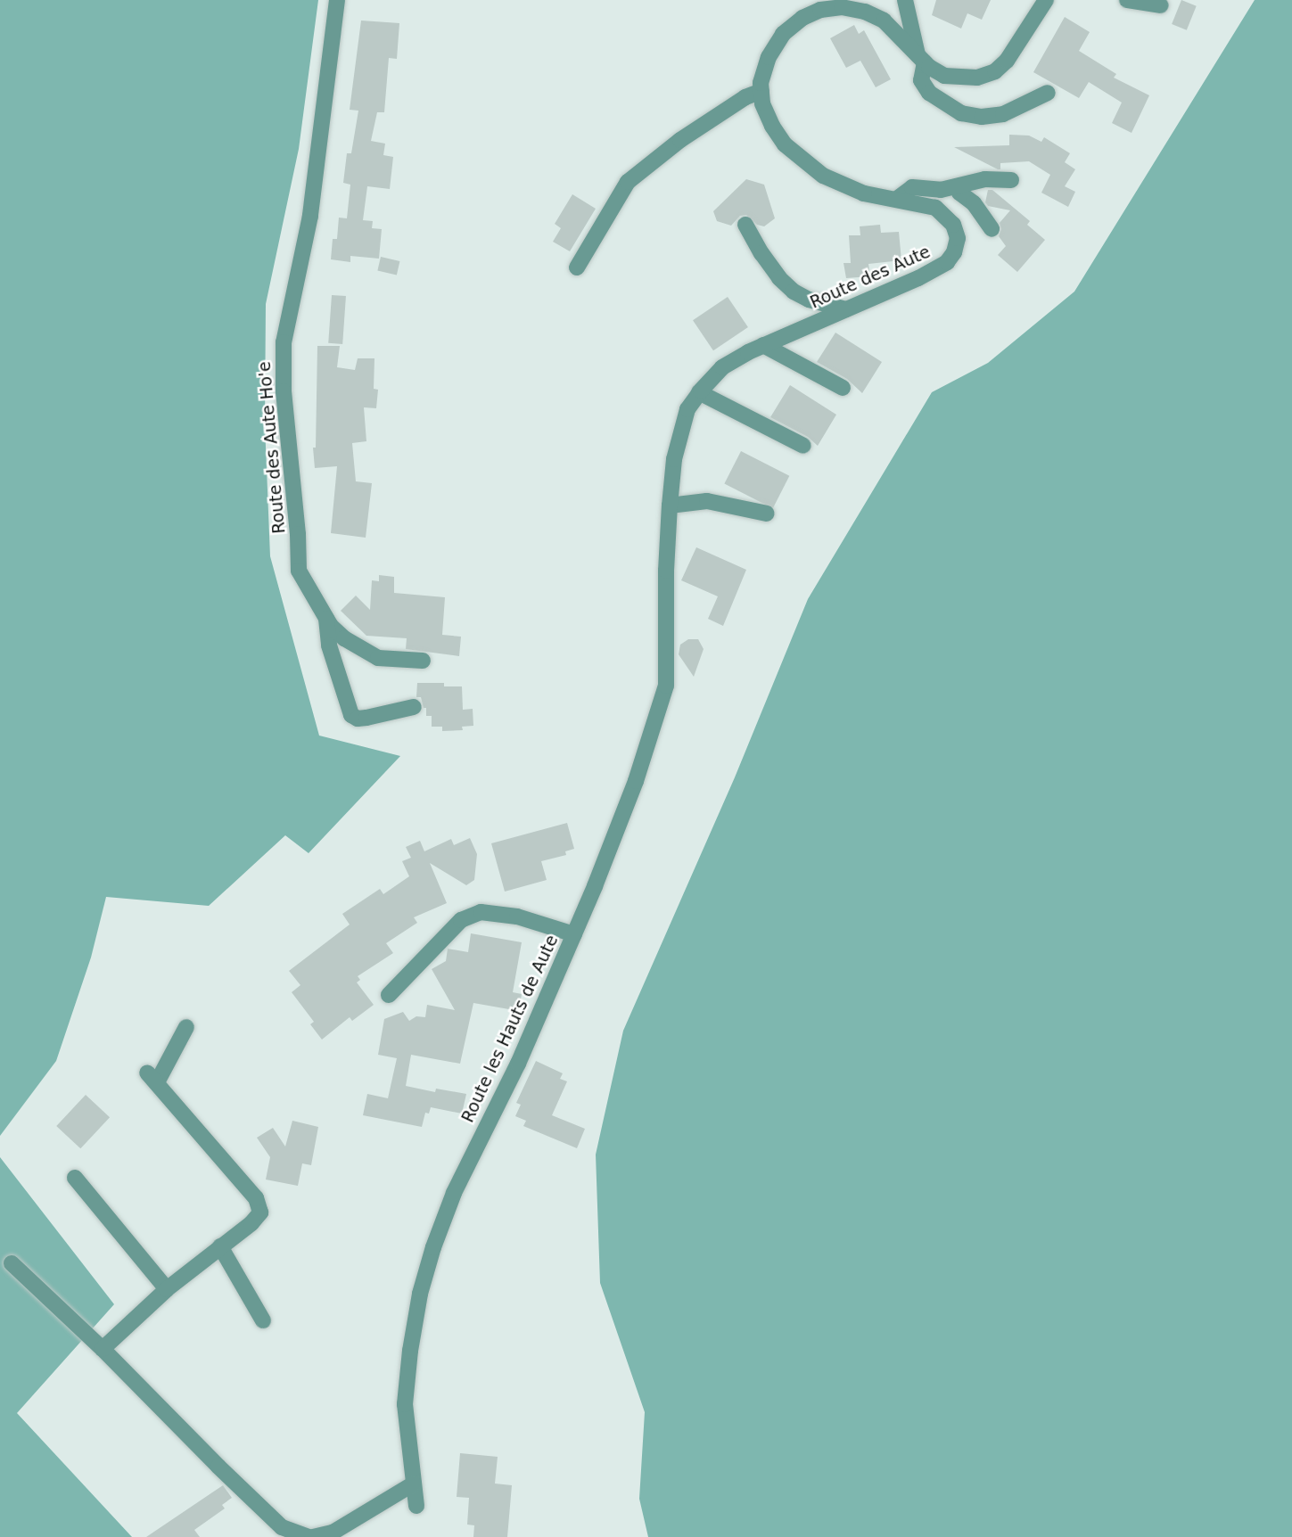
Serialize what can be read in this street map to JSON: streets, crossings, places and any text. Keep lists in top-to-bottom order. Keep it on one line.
{"streets":{"street":["Route des Aute","Route des Aute Ho'e","Route les Hauts de Aute"]},"crossings":[["Route des Aute","Route les Hauts de Aute"]]}
